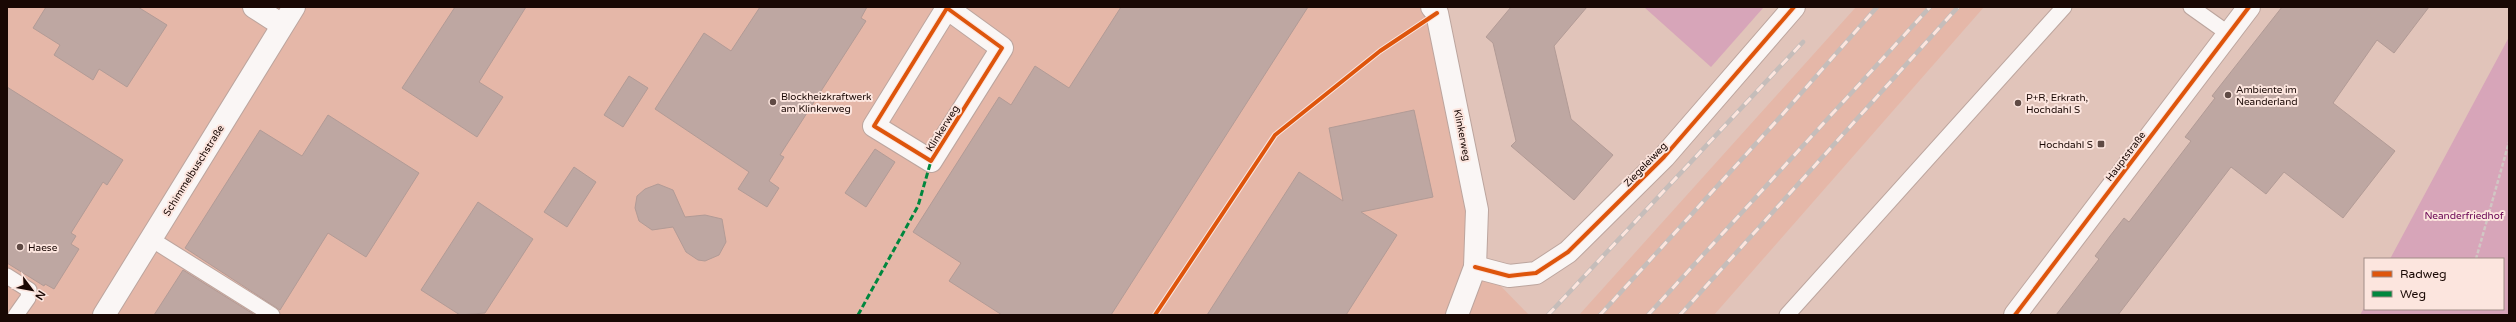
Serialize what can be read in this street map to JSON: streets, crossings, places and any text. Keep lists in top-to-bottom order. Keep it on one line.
{"streets":{"street":["Klinkerweg","Hauptstraße","Ziegeleiweg","Schimmelbuschstraße"]},"crossings":[["Klinkerweg","Ziegeleiweg"]],"parks":["Neanderfriedhof"],"places":{"other":["Ambiente im Neanderland","Blockheizkraftwerk am Klinkerweg","P+R, Erkrath, Hochdahl S","Haese"],"transit":["Hochdahl S"]},"legend":["Radweg","Weg"],"north":"bottom right"}
